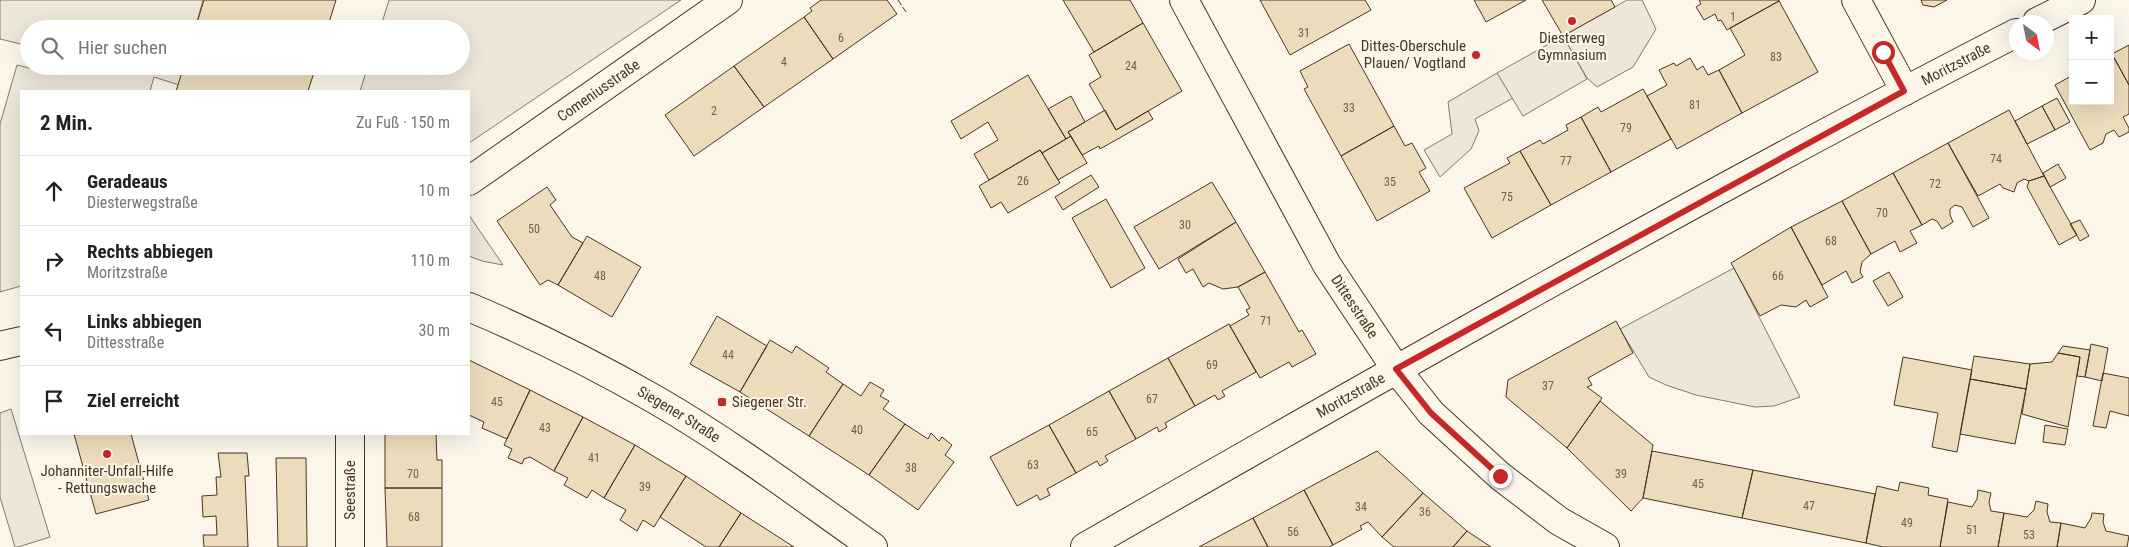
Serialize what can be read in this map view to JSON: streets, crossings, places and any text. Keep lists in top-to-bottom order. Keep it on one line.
{"streets":{"street":["Moritzstraße","Comeniusstraße","Dittesstraße","Siegener Straße","Seestraße"]},"crossings":[["Moritzstraße","Dittesstraße"]],"places":{"other":["Diesterweg Gymnasium","Dittes-Oberschule Plauen/ Vogtland","Johanniter-Unfall-Hilfe - Rettungswache"],"transit":["Siegener Str."]},"house_numbers":["1","31","6","83","4","24","81","33","2","79","74","77","26","35","72","75","70","30","50","68","48","66","71","44","69","37","67","45","43","40","65","41","63","38","70","39","45","39","47","34","36","68","49","51","56","53"],"north":"bottom right","page":{"map_buttons":["+","−"],"search":"Hier suchen","heading":["2 Min.","Zu Fuß · 150 m"],"list":[["Geradeaus","Diesterwegstraße","10 m"],["Rechts abbiegen","Moritzstraße","110 m"],["Links abbiegen","Dittesstraße","30 m"],"Ziel erreicht"]}}
